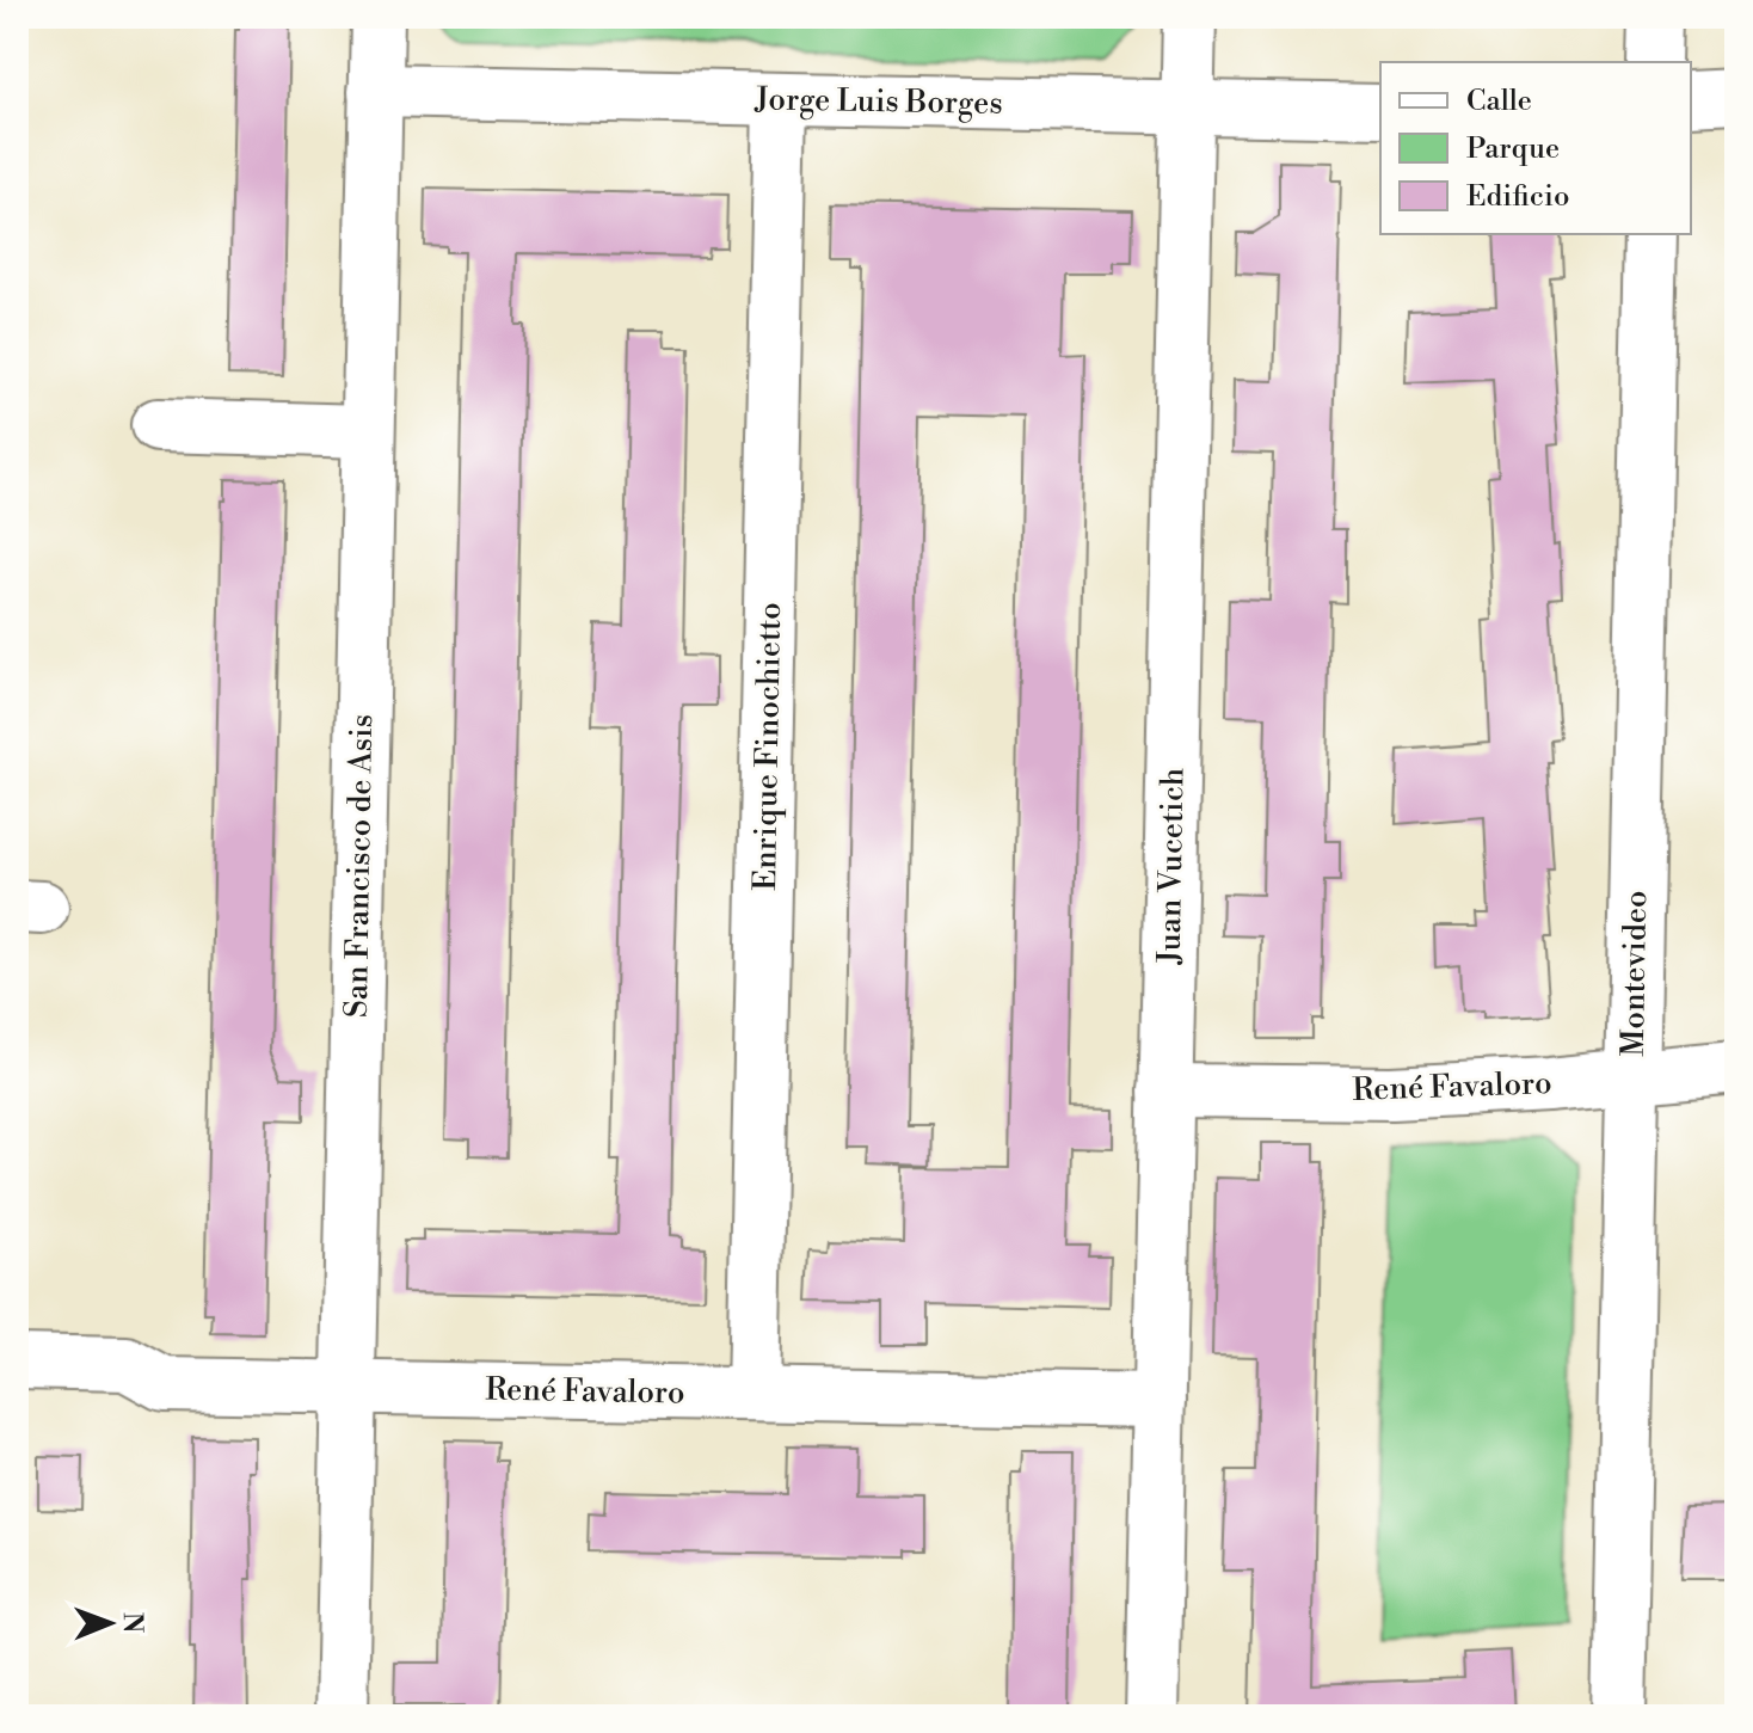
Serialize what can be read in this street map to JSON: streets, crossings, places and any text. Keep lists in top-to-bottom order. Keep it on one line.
{"streets":{"street":["Jorge Luis Borges","Enrique Finochietto","San Francisco de Asis","Juan Vucetich","Montevideo","René Favaloro"]},"crossings":[["Jorge Luis Borges","Enrique Finochietto"],["Jorge Luis Borges","San Francisco de Asis"],["Jorge Luis Borges","Juan Vucetich"],["Enrique Finochietto","René Favaloro"],["San Francisco de Asis","René Favaloro"],["Juan Vucetich","René Favaloro"],["Montevideo","René Favaloro"]],"legend":["Calle","Parque","Edificio"],"north":"right"}
